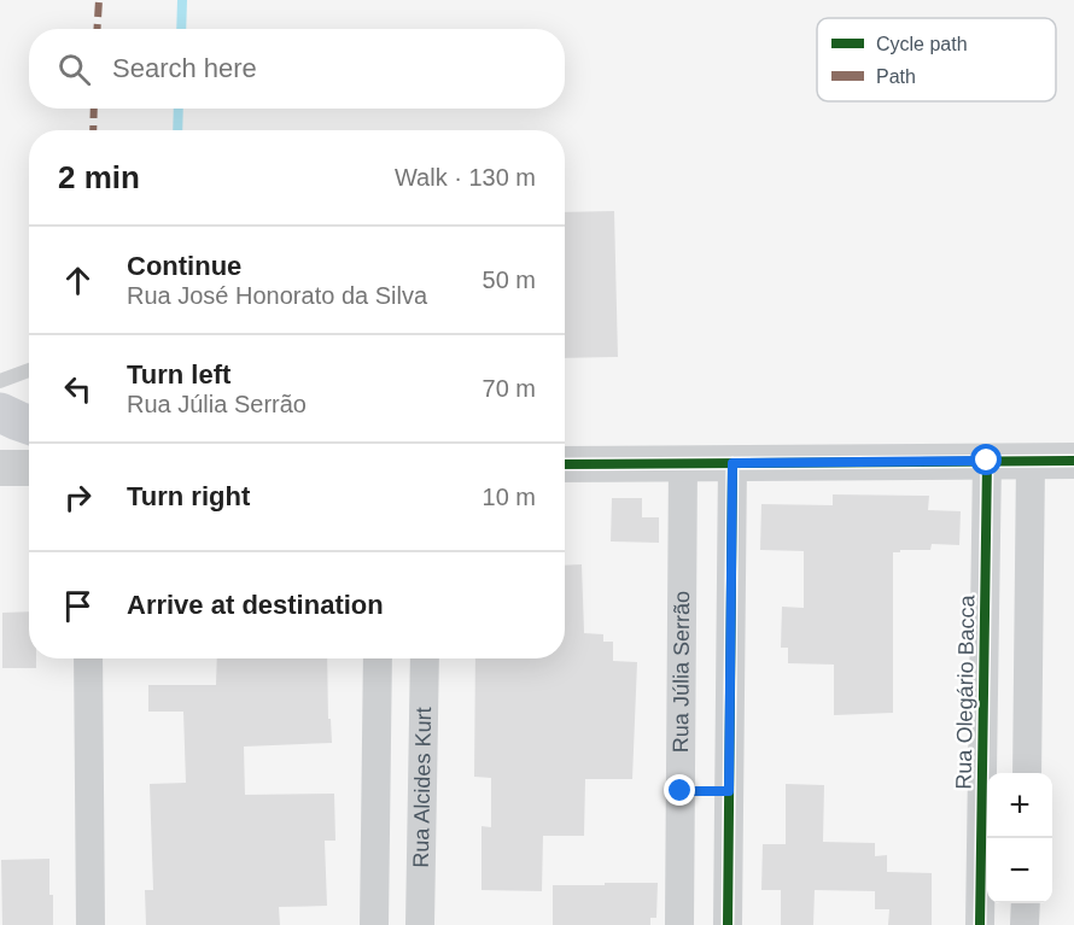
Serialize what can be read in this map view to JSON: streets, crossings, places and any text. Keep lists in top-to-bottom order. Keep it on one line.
{"streets":{"street":["Rua Júlia Serrão","Rua Olegário Bacca","Rua Alcides Kurt"]},"legend":["Cycle path","Path"],"page":{"search":"Search here","heading":["2 min","Walk · 130 m"],"list":[["Continue","Rua José Honorato da Silva","50 m"],["Turn left","Rua Júlia Serrão","70 m"],["Turn right","10 m"],"Arrive at destination"],"map_buttons":["+","−"]}}
